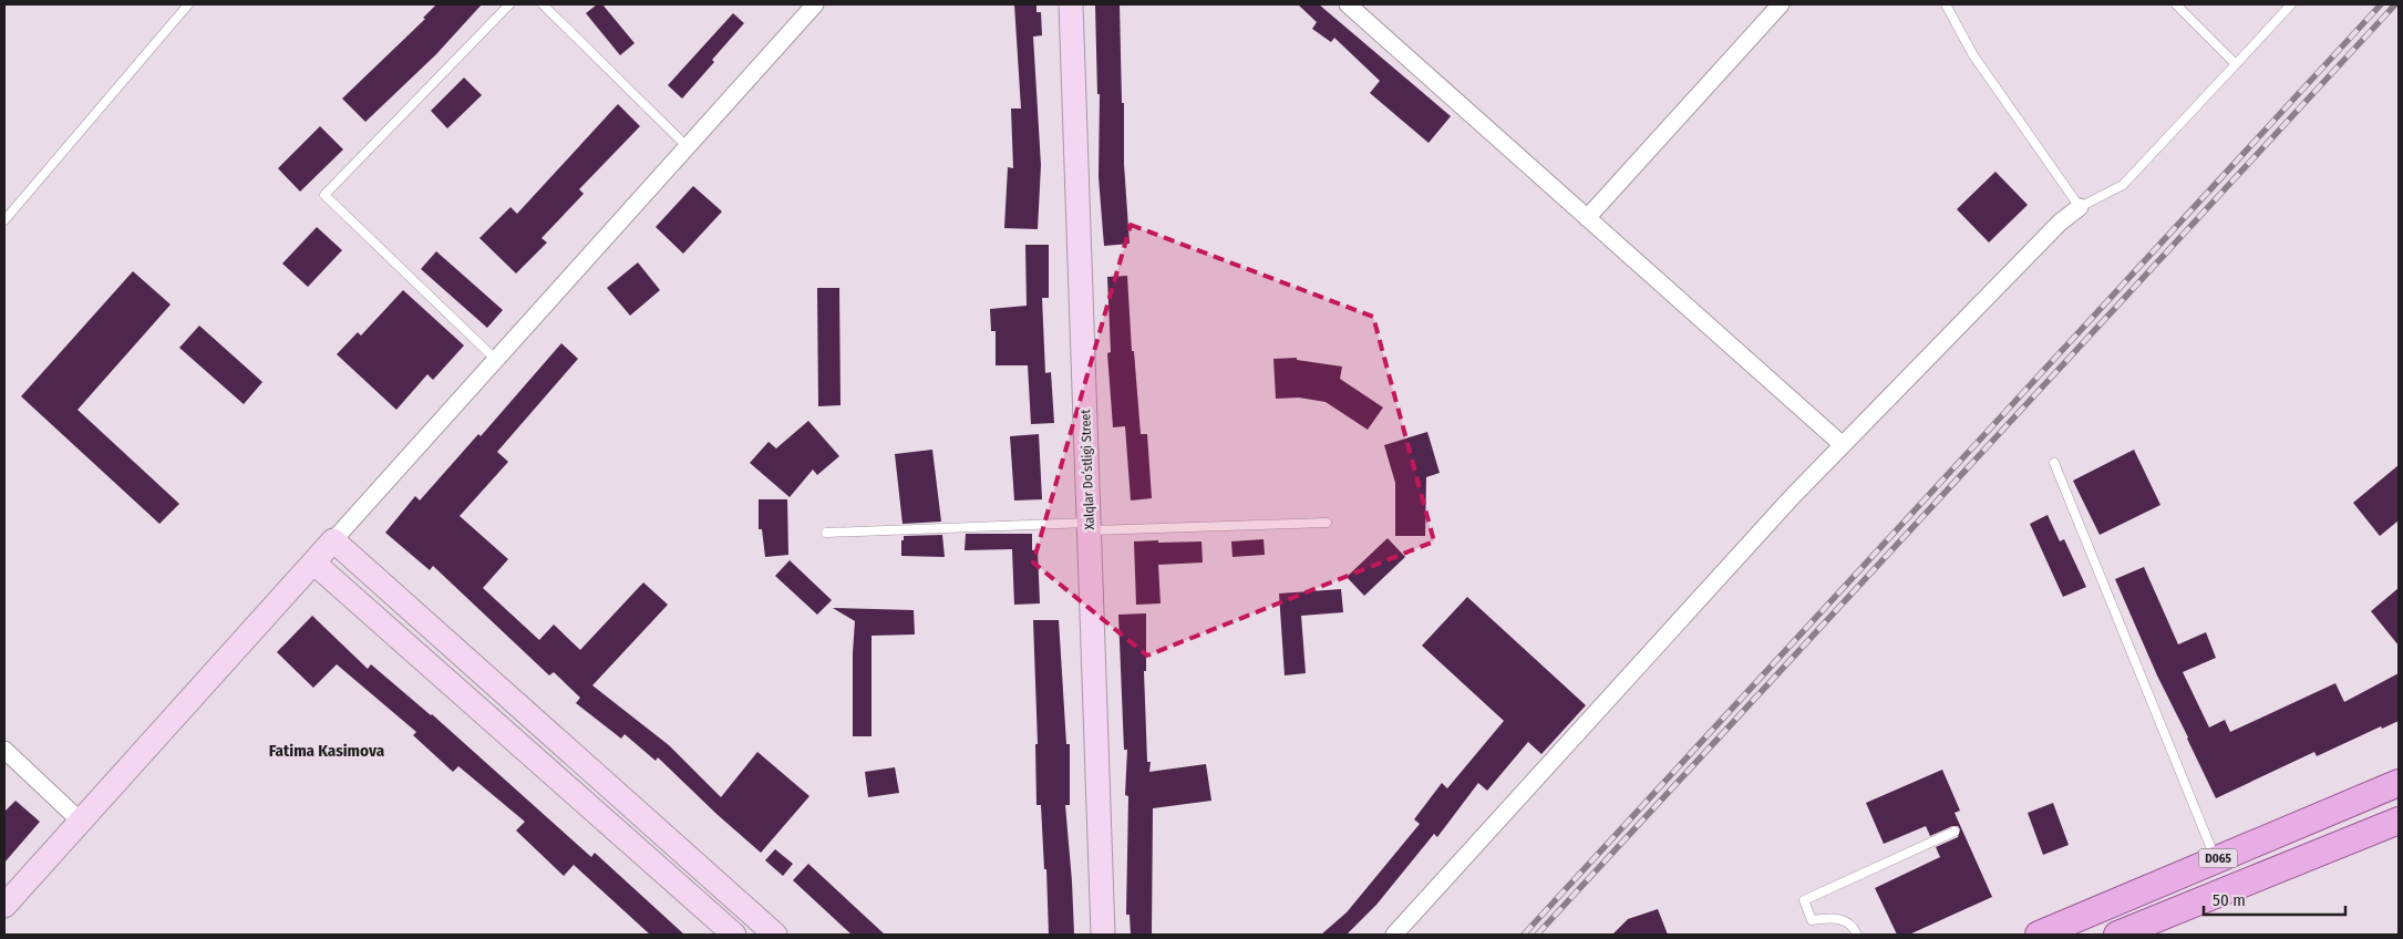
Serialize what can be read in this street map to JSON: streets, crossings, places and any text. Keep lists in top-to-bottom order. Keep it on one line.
{"streets":{"main road":["D065"],"street":["Xalqlar Doʻstligi Street"]},"districts":["Fatima Kasimova"],"scale_bar":"50 m"}
